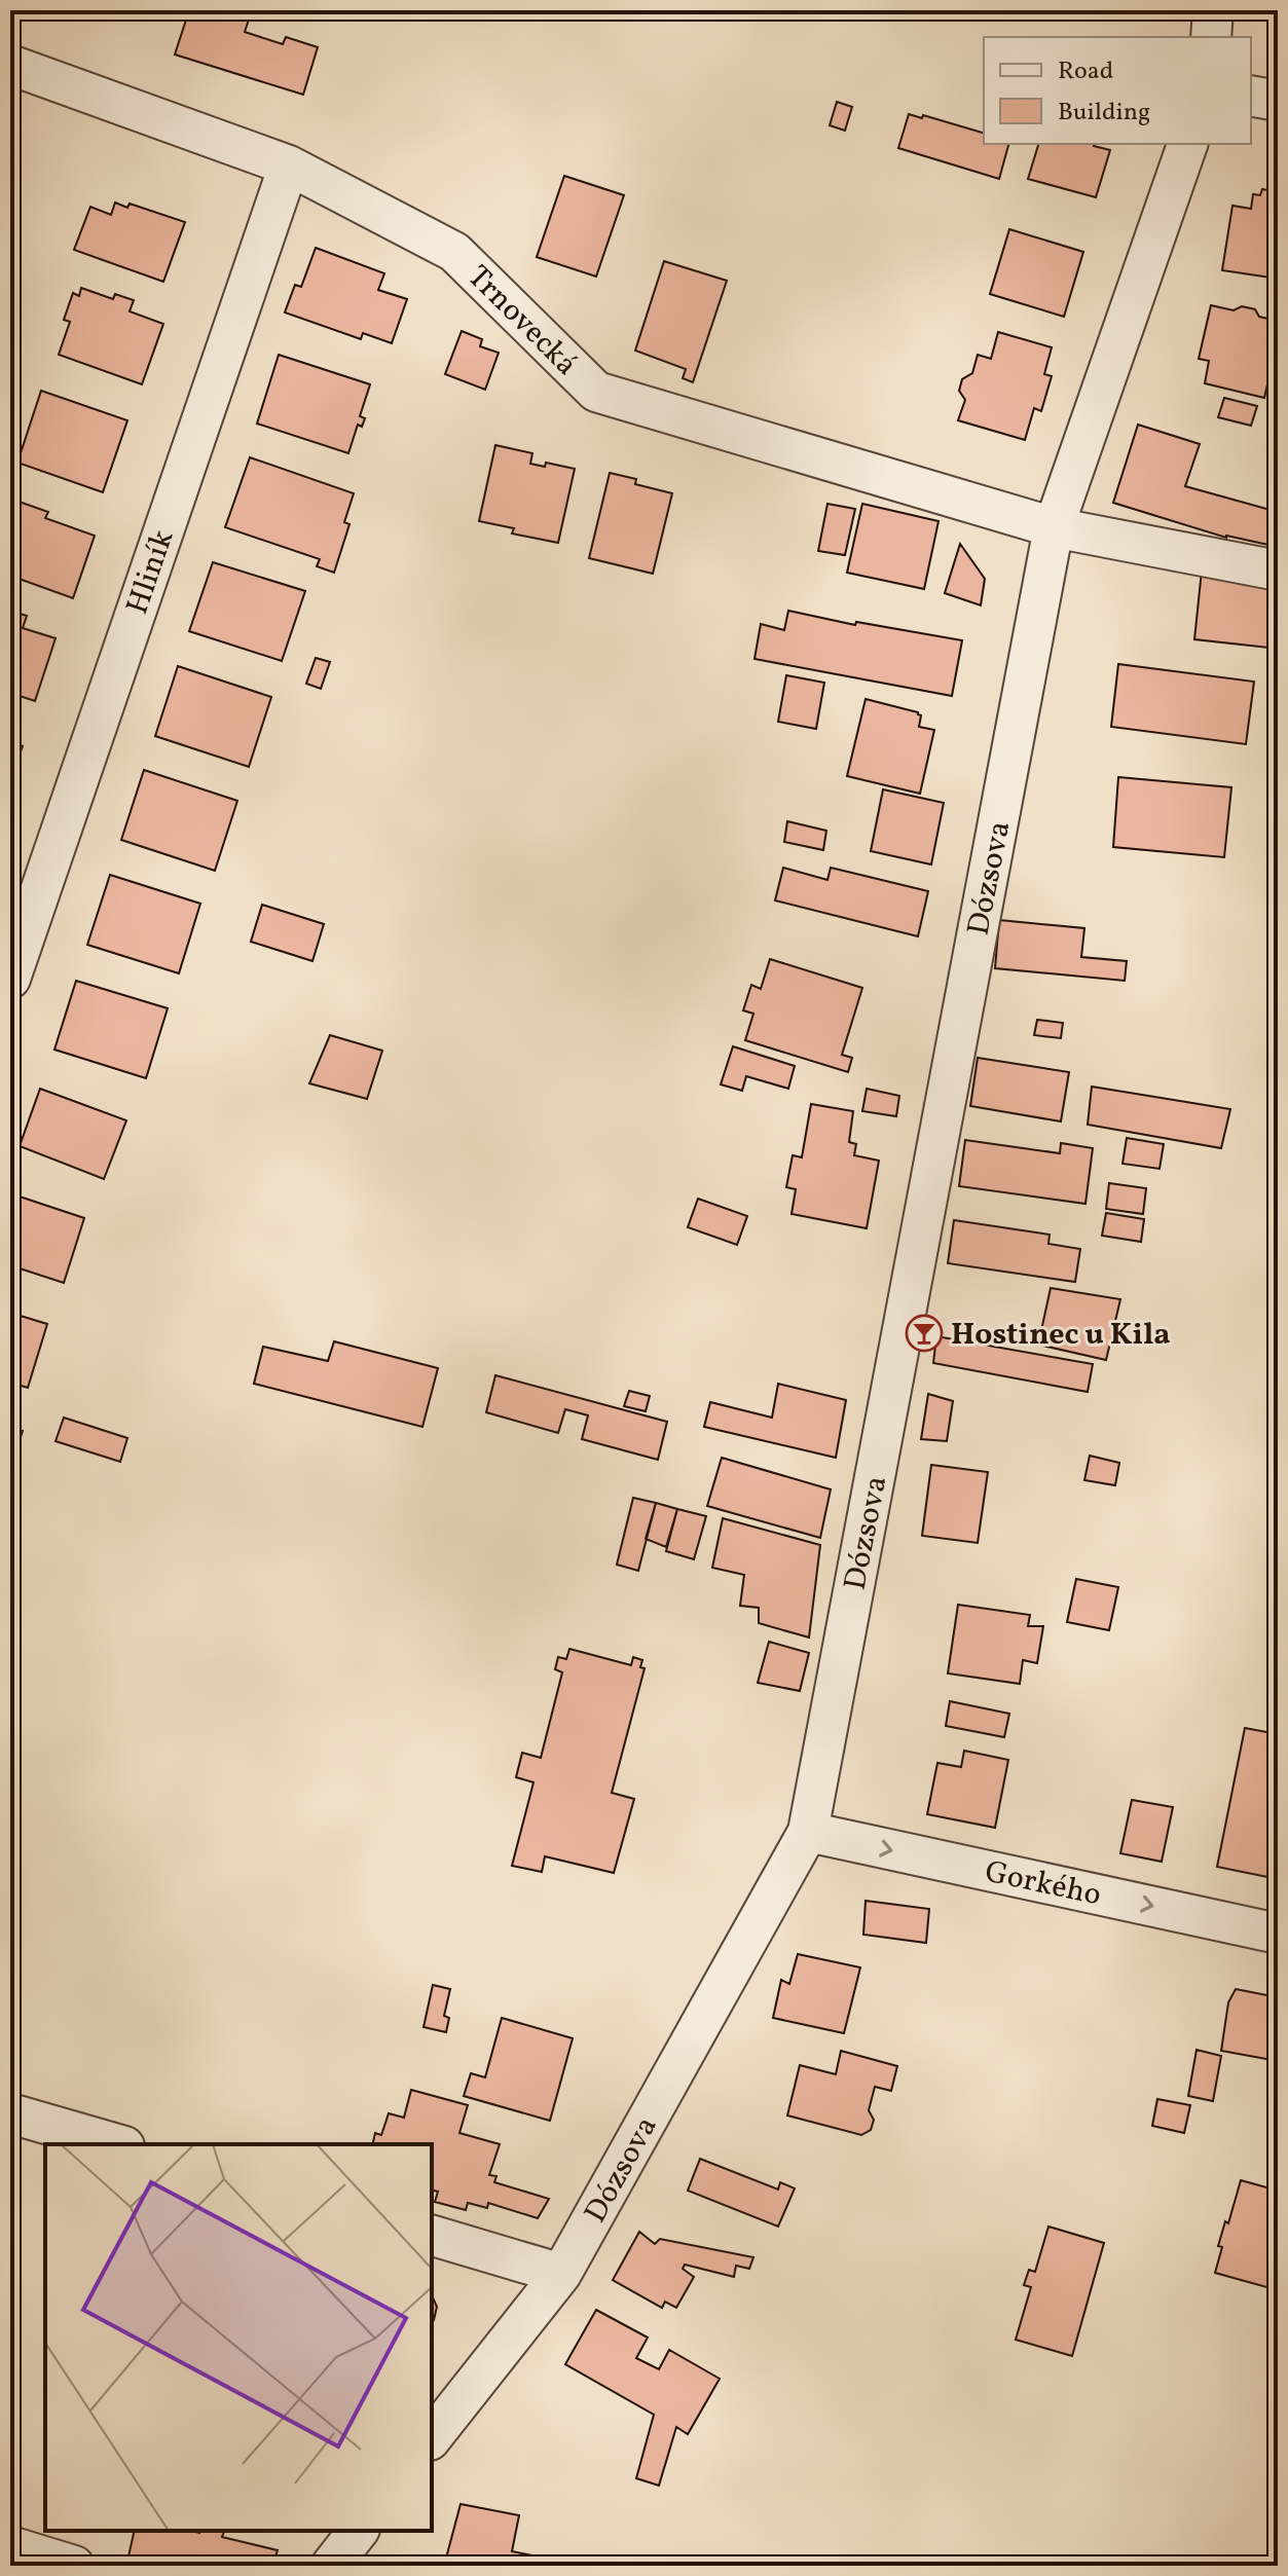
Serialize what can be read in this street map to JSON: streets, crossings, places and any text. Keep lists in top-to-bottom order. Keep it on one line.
{"streets":{"street":["Trnovecká","Hliník","Dózsova","Gorkého"]},"crossings":[["Trnovecká","Hliník"],["Trnovecká","Dózsova"],["Dózsova","Gorkého"]],"one_way":["Gorkého"],"places":{"bar":["Hostinec u Kila"]},"legend":["Road","Building"]}
